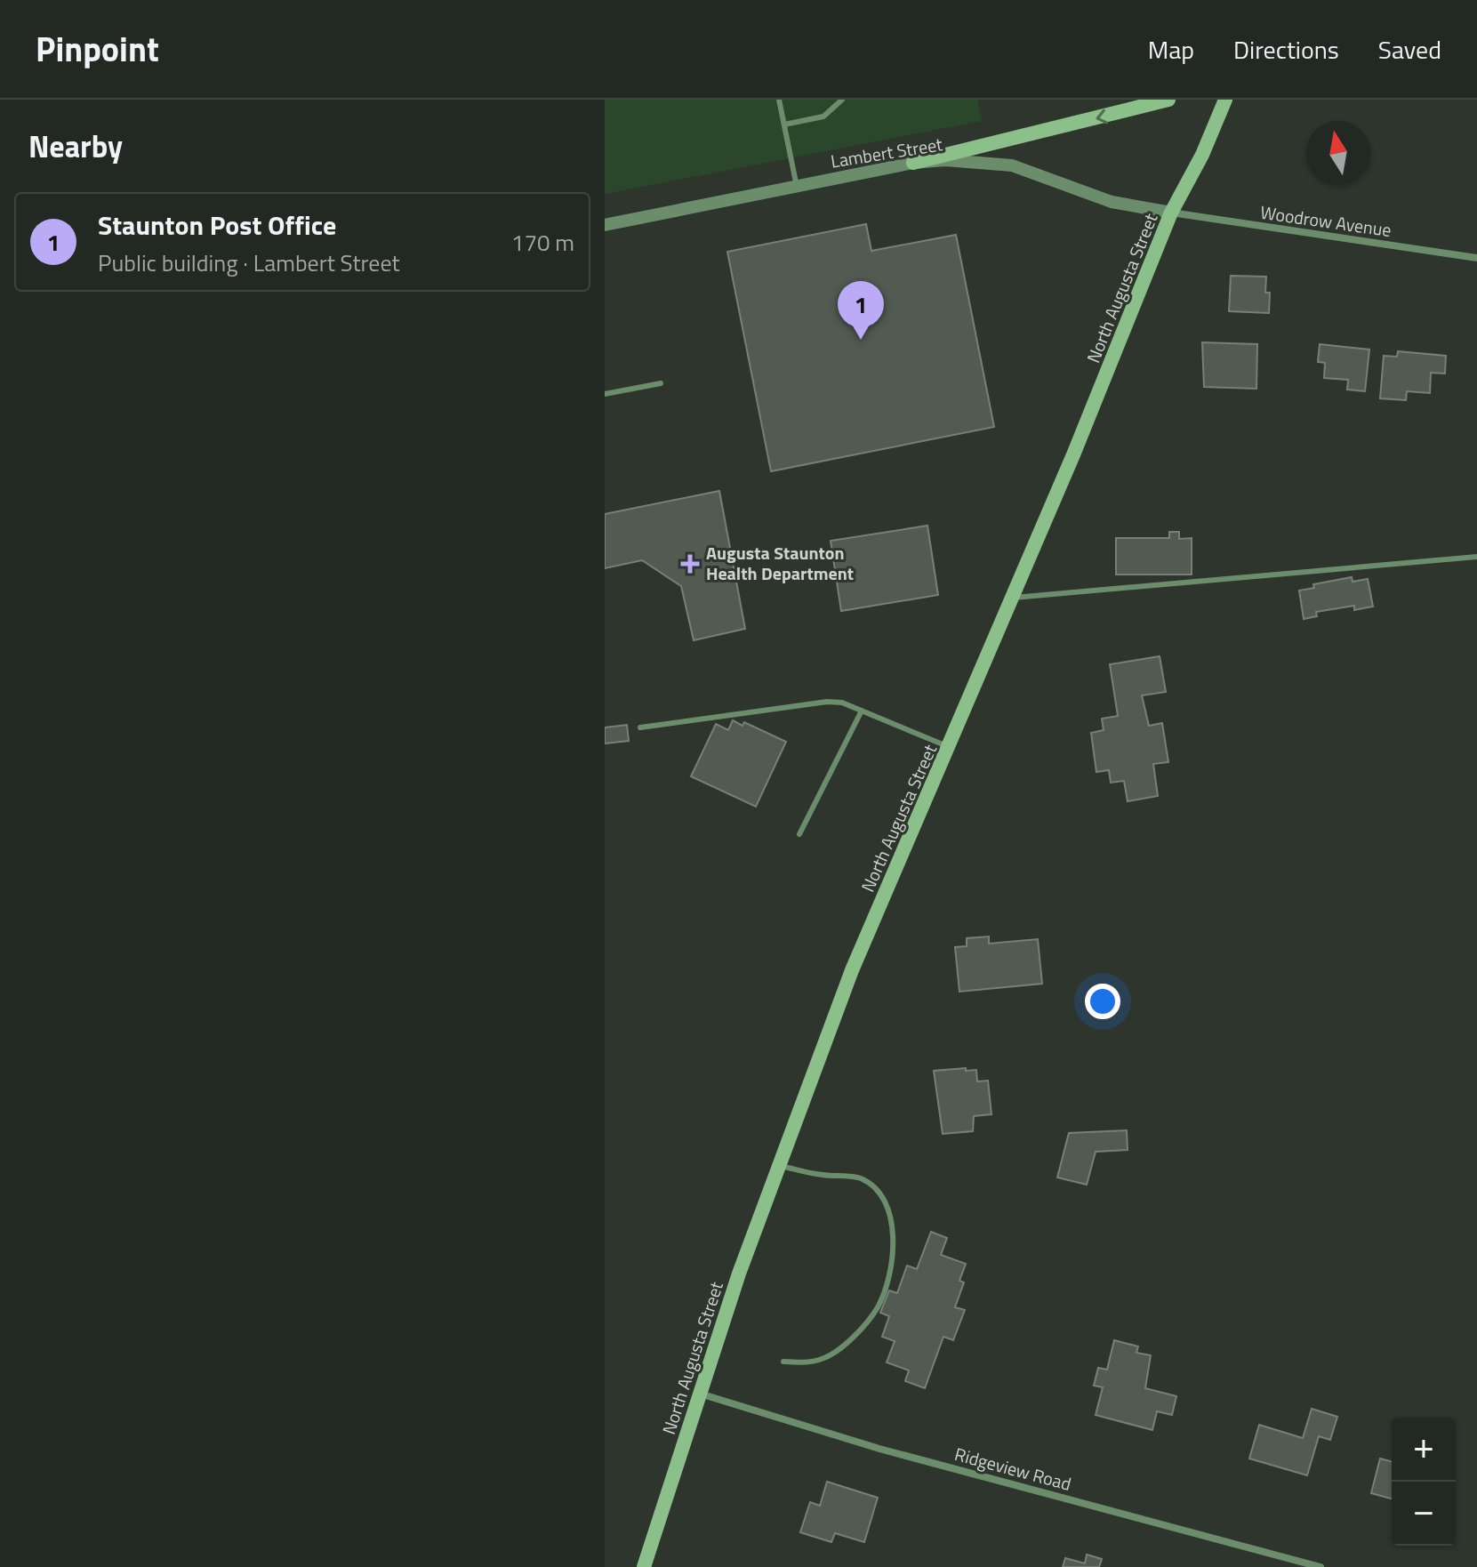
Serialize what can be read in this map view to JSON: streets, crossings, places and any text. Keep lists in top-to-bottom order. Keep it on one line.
{"streets":{"main road":["North Augusta Street"],"street":["Lambert Street","Woodrow Avenue","Ridgeview Road"]},"crossings":[["Lambert Street","Woodrow Avenue"],["Lambert Street","North Augusta Street"],["Woodrow Avenue","North Augusta Street"],["North Augusta Street","Ridgeview Road"]],"places":{"health":["Augusta Staunton Health Department"]},"north":"top","page":{"header":"Pinpoint","nav":["Map","Directions","Saved"],"heading":"Nearby","list":[{"mark":"1","name":"Staunton Post Office","note":"Public building · Lambert Street","value":"170 m"}],"pins":"1","map_buttons":["+","−"]}}
